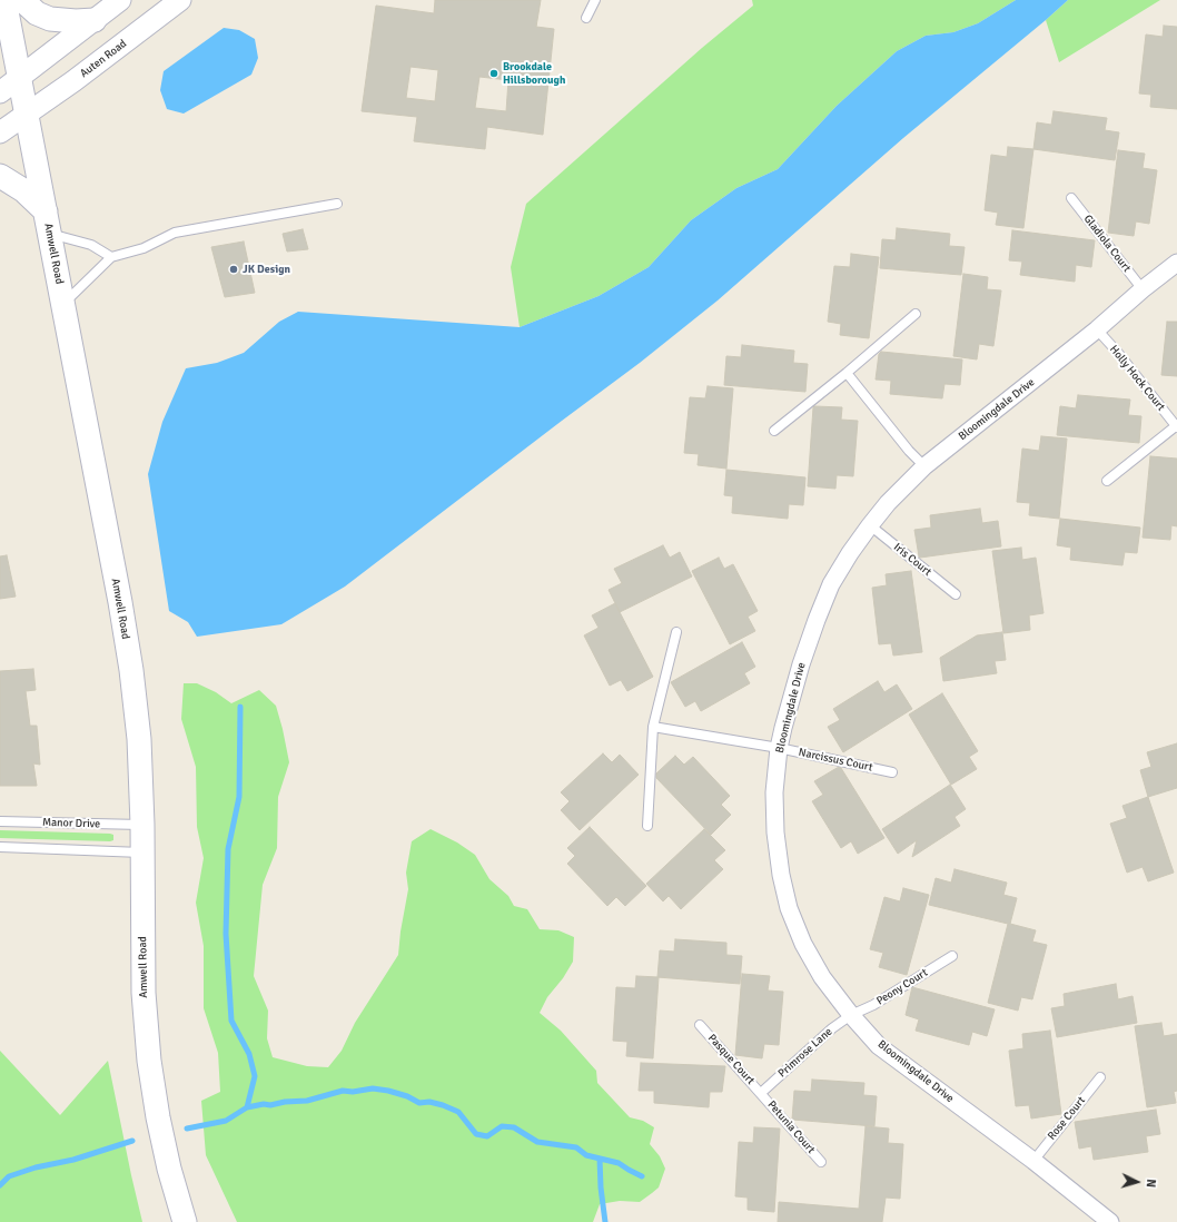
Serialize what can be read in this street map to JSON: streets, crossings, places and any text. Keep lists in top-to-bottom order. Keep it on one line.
{"streets":{"main road":["Amwell Road"],"street":["Auten Road","Bloomingdale Drive"],"lane":["Gladiola Court","Holly Hock Court","Iris Court","Narcissus Court","Manor Drive","Peony Court","Primrose Lane","Pasque Court","Rose Court","Petunia Court"]},"crossings":[["Auten Road","Amwell Road"],["Gladiola Court","Bloomingdale Drive"],["Amwell Road","Manor Drive"],["Holly Hock Court","Bloomingdale Drive"],["Bloomingdale Drive","Iris Court"],["Bloomingdale Drive","Narcissus Court"],["Bloomingdale Drive","Peony Court"],["Bloomingdale Drive","Primrose Lane"],["Bloomingdale Drive","Rose Court"],["Peony Court","Primrose Lane"],["Primrose Lane","Pasque Court"],["Primrose Lane","Petunia Court"],["Pasque Court","Petunia Court"]],"places":["Brookdale Hillsborough","JK Design"],"north":"right"}
